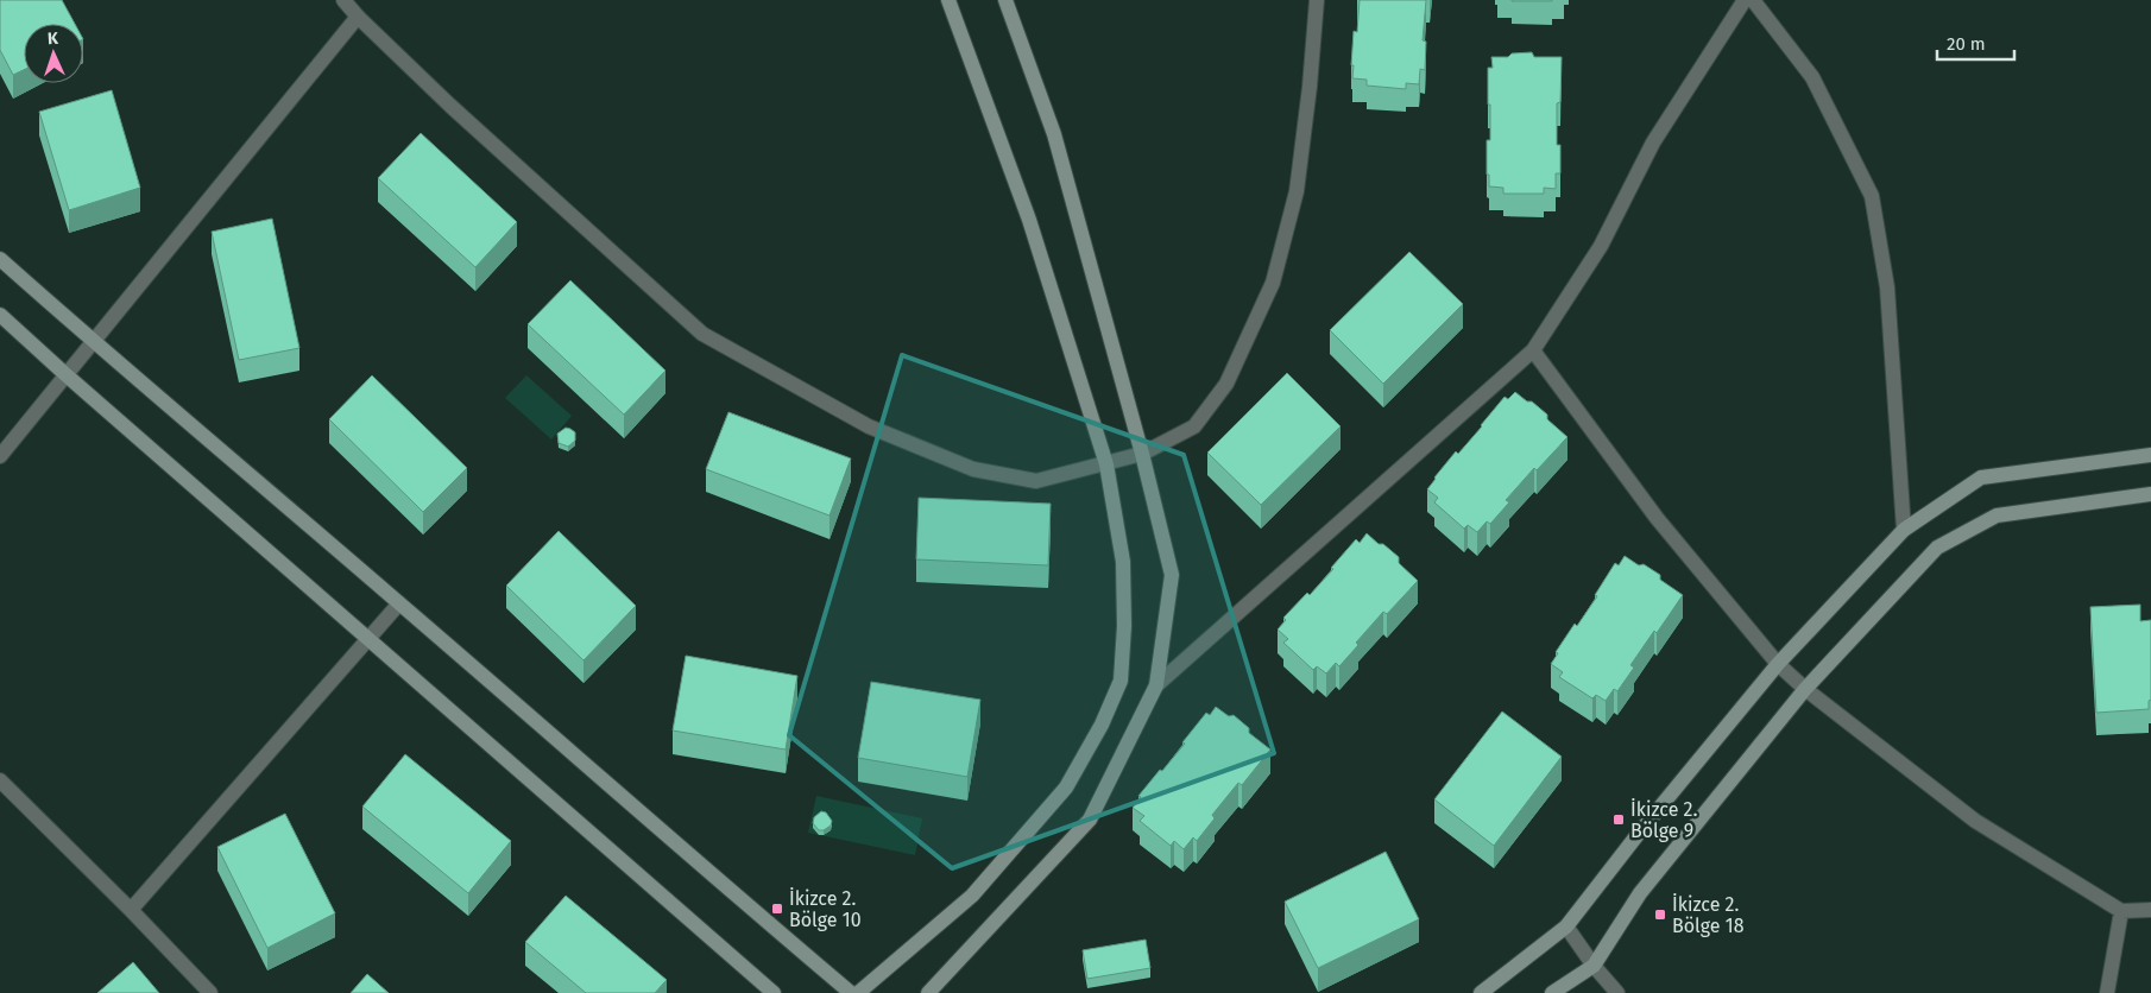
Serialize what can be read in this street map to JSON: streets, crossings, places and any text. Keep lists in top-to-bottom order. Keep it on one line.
{"places":{"transit":["İkizce 2. Bölge 9","İkizce 2. Bölge 10","İkizce 2. Bölge 18"]},"scale_bar":"20 m","north":"top"}
